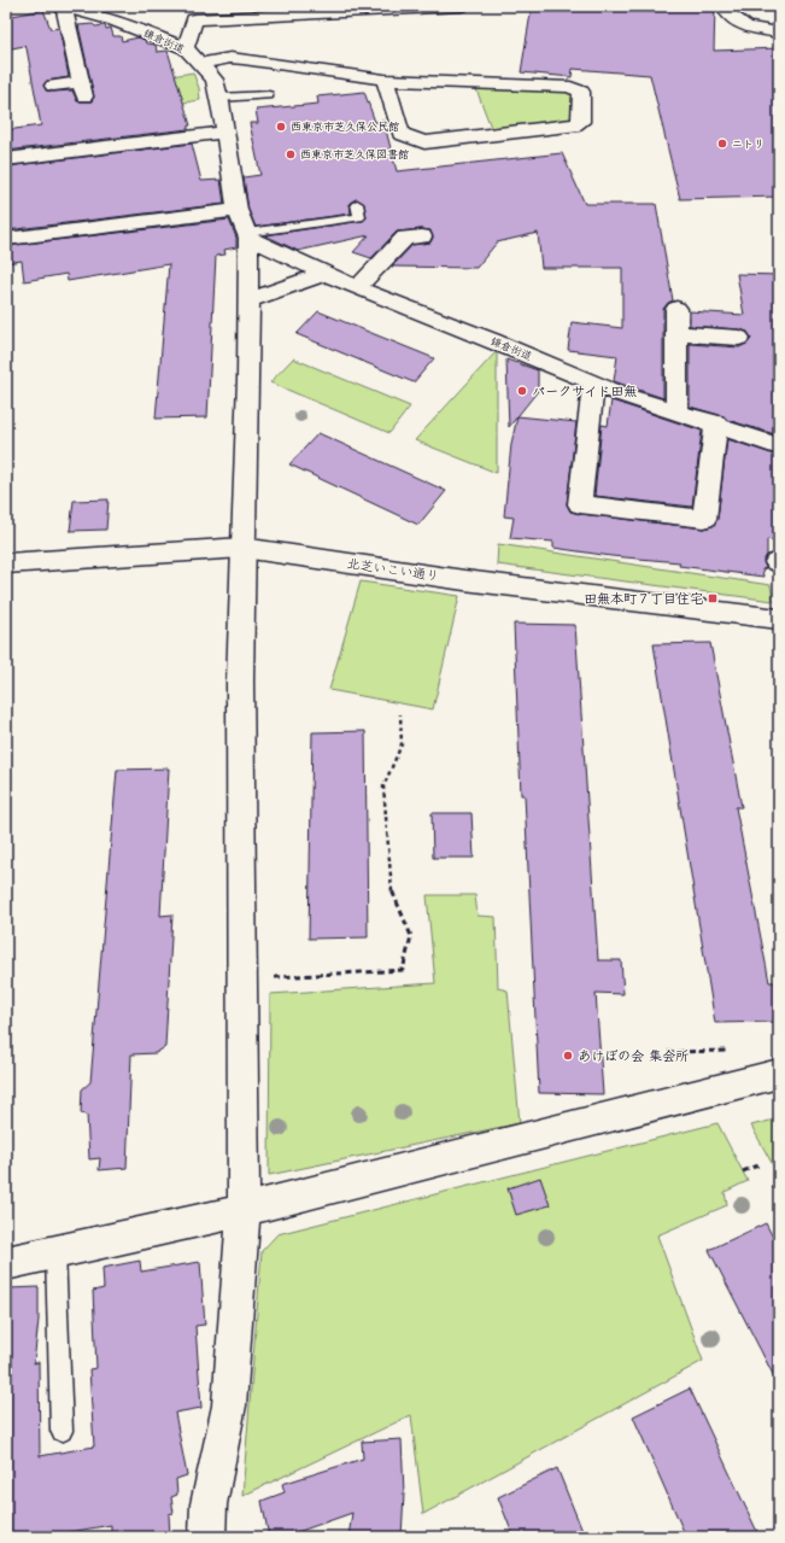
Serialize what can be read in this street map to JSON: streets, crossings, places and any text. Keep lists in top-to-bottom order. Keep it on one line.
{"streets":{"street":["鎌倉街道","北芝いこい通り"]},"places":{"other":["西東京市芝久保公民館","ニトリ","西東京市芝久保図書館","パークサイド田無","あけぼの会 集会所"],"transit":["田無本町７丁目住宅"]}}
